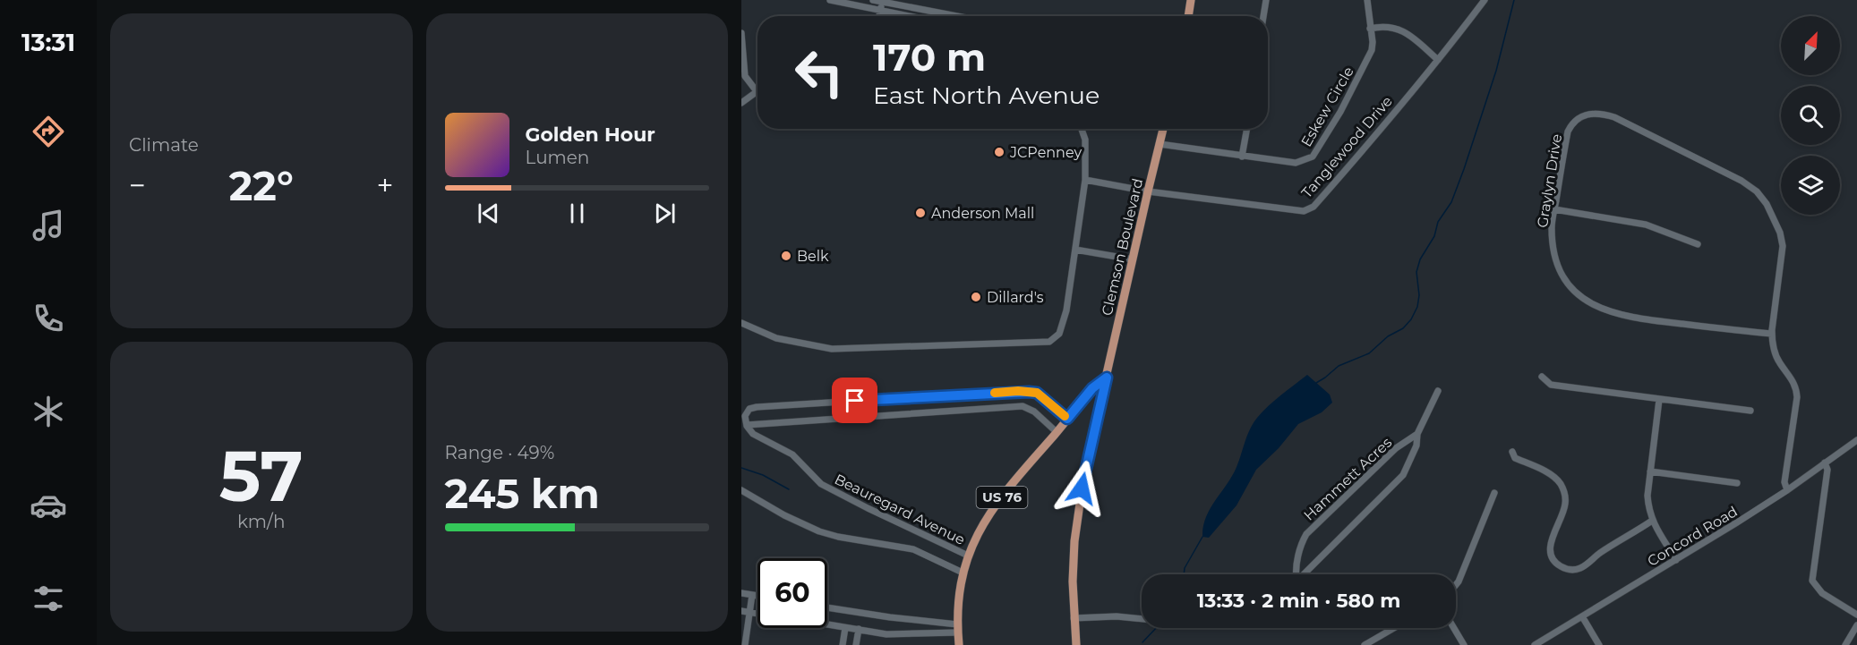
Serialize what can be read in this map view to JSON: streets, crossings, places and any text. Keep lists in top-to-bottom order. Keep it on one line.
{"streets":{"main road":["Clemson Boulevard","US 76"],"street":["Eskew Circle","Tanglewood Drive","Graylyn Drive","Hammett Acres","Beauregard Avenue","Concord Road"]},"crossings":[["Eskew Circle","Clemson Boulevard"],["Tanglewood Drive","Clemson Boulevard"],["Graylyn Drive","Concord Road"],["Clemson Boulevard","US 76"],["US 76","Beauregard Avenue"]],"places":["JCPenney","Anderson Mall","Belk","Dillard's"],"north":"top right","page":{"tabs":"13:31","tile":["Climate",["57","km/h"],["Range · 49%","245 km"]],"turn":["170 m","East North Avenue"],"song":["Golden Hour","Lumen"],"heat":["−","22°","+"],"limit":"60","trip":"13:33 · 2 min · 580 m"}}
